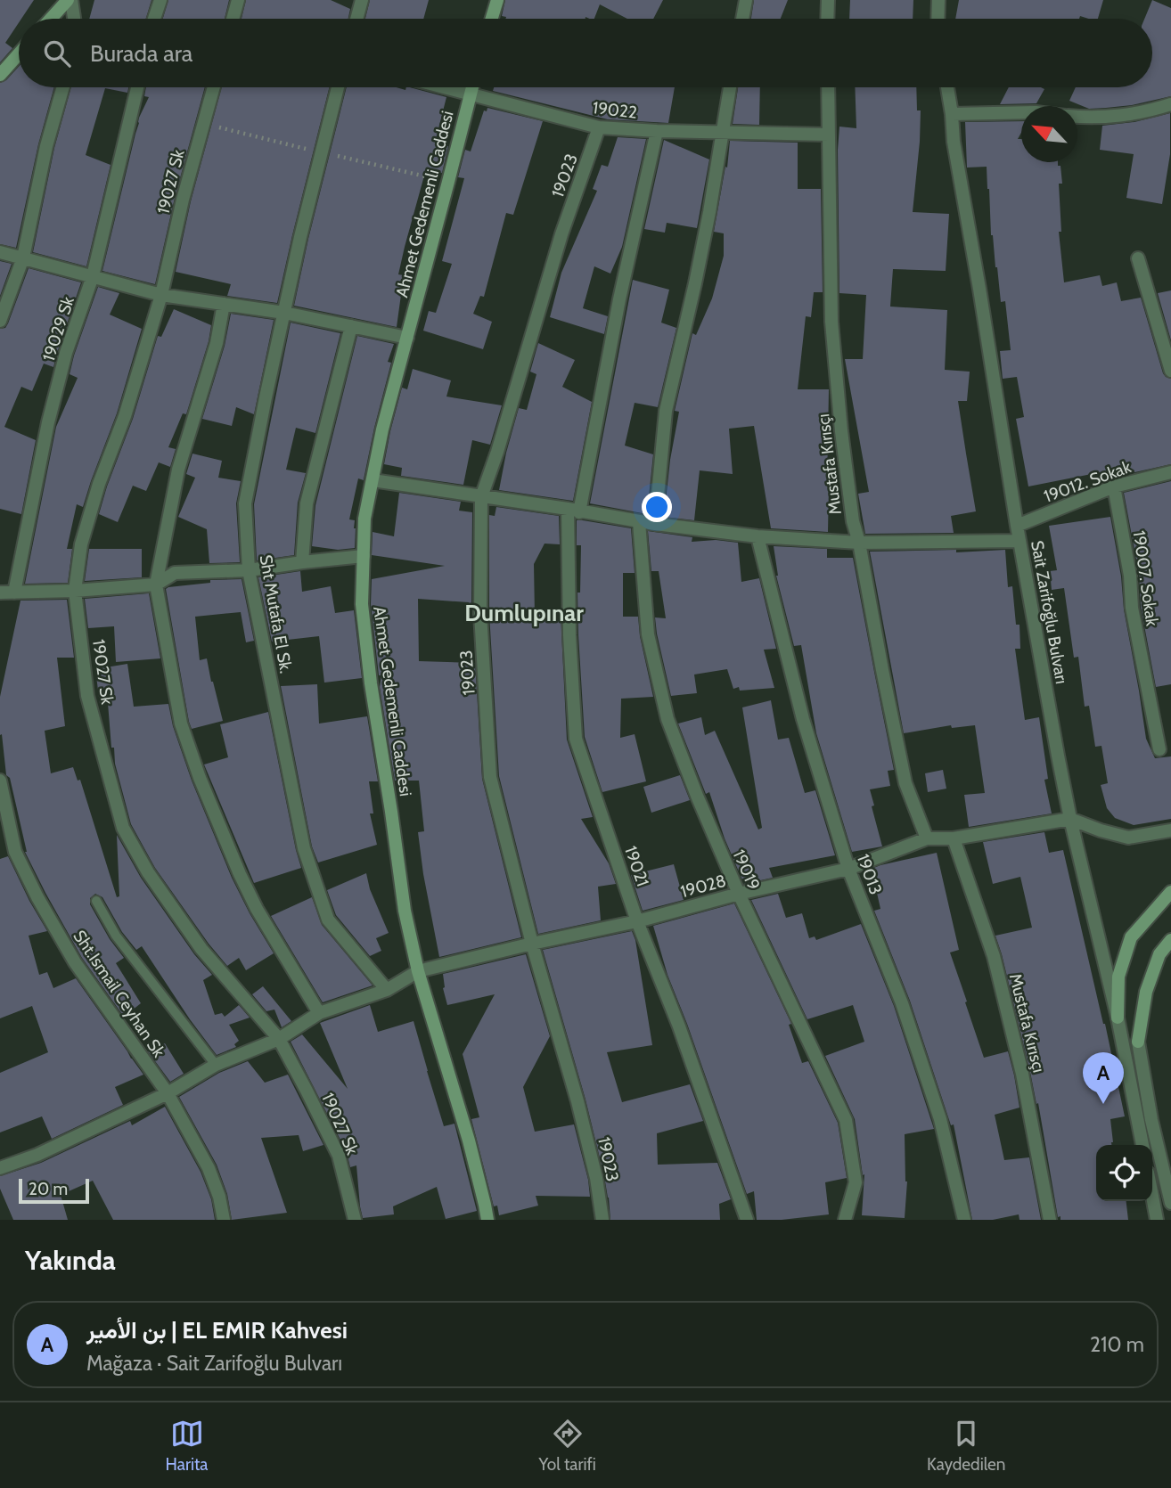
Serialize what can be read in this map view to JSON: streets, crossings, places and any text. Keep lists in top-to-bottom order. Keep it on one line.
{"streets":{"street":["19022","19023","19027 Sk","Ahmet Gedemenli Caddesi","19029 Sk","Mustafa Kırısçı","19012. Sokak","19007. Sokak","Sait Zarifoğlu Bulvarı","Sht Mutafa El Sk.","19021","19019","19013","19028","Sht.Ismail Ceyhan Sk"]},"crossings":[["19022","19023"],["19022","Ahmet Gedemenli Caddesi"],["19022","Mustafa Kırısçı"],["19022","19021"],["19023","19028"],["19027 Sk","19028"],["Ahmet Gedemenli Caddesi","19028"],["Mustafa Kırısçı","19028"],["19012. Sokak","19007. Sokak"],["19012. Sokak","Sait Zarifoğlu Bulvarı"],["Sait Zarifoğlu Bulvarı","19028"],["Sht Mutafa El Sk.","19028"],["19021","19028"],["19019","19028"],["19013","19028"],["19028","Sht.Ismail Ceyhan Sk"]],"districts":["Dumlupınar"],"scale_bar":"20 m","north":"top left","page":{"search":"Burada ara","pins":"A","scale":"20 m","heading":"Yakında","list":[{"mark":"A","name":"بن الأمير | EL EMIR Kahvesi","note":"Mağaza · Sait Zarifoğlu Bulvarı","value":"210 m"}],"nav":["Harita","Yol tarifi","Kaydedilen"]}}
